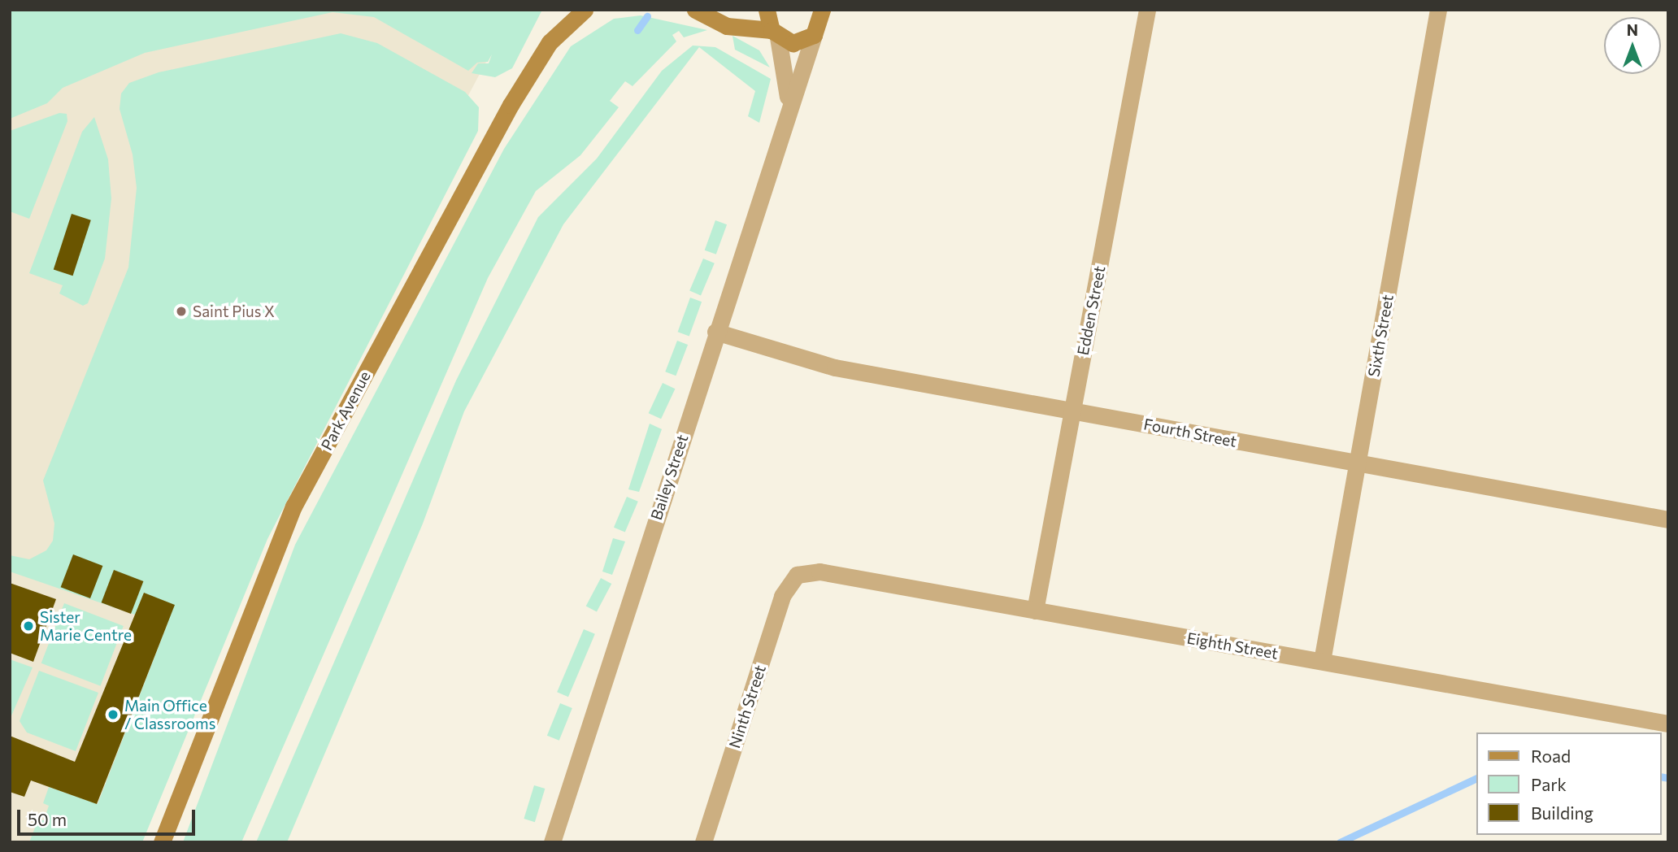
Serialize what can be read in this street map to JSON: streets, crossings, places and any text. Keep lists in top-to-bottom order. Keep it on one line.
{"streets":{"main road":["Park Avenue"],"street":["Edden Street","Sixth Street","Fourth Street","Bailey Street","Eighth Street","Ninth Street"]},"crossings":[["Edden Street","Fourth Street"],["Edden Street","Eighth Street"],["Sixth Street","Fourth Street"],["Sixth Street","Eighth Street"],["Fourth Street","Bailey Street"],["Eighth Street","Ninth Street"]],"places":["Saint Pius X","Sister Marie Centre","Main Office / Classrooms"],"legend":["Road","Park","Building"],"scale_bar":"50 m","north":"top"}
